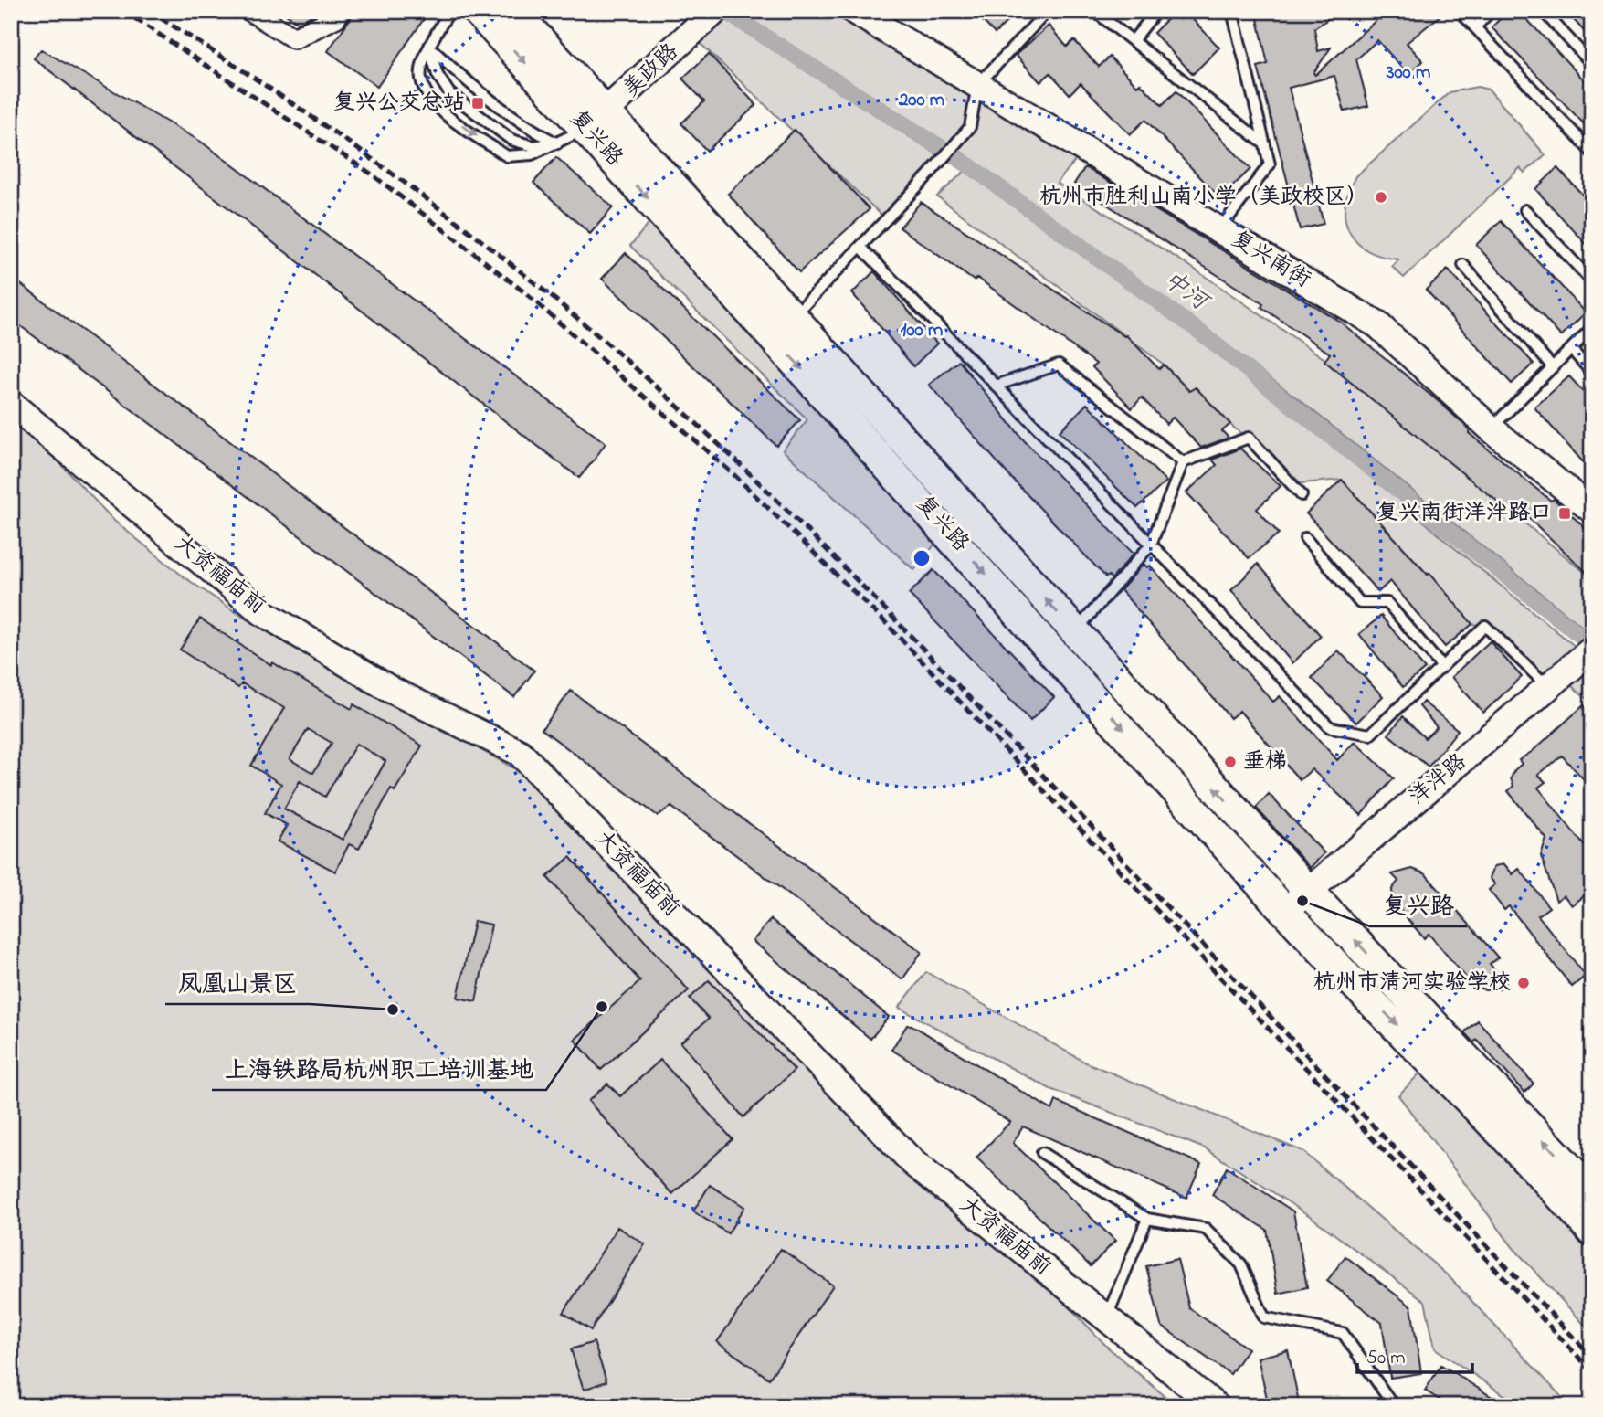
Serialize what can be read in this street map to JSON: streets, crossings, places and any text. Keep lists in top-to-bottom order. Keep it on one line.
{"streets":{"main road":["复兴路"],"street":["美政路","复兴南街","大资福庙前","洋泮路"]},"crossings":[["美政路","复兴路"],["复兴路","洋泮路"]],"water":["中河"],"places":{"transit":["复兴公交总站","复兴南街洋泮路口"],"other":["杭州市胜利山南小学（美政校区）","垂梯","复兴路","杭州市清河实验学校","上海铁路局杭州职工培训基地","凤凰山景区"]},"scale_bar":"50 m","rings":["300 m","200 m","100 m"]}
